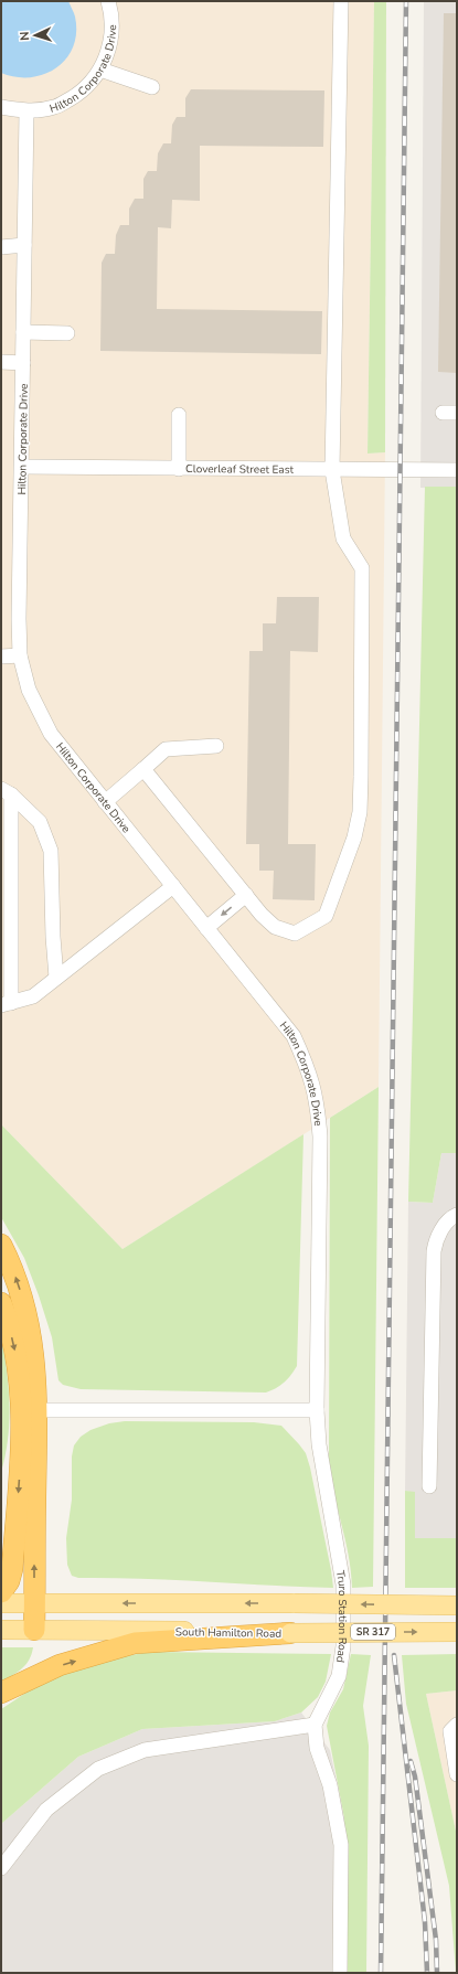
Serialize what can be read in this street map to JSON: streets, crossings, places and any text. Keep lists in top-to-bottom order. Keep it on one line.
{"streets":{"main road":["South Hamilton Road","SR 317"],"street":["Hilton Corporate Drive","Cloverleaf Street East","Truro Station Road"]},"crossings":[["Hilton Corporate Drive","Cloverleaf Street East"],["Hilton Corporate Drive","Truro Station Road"]],"north":"left"}
